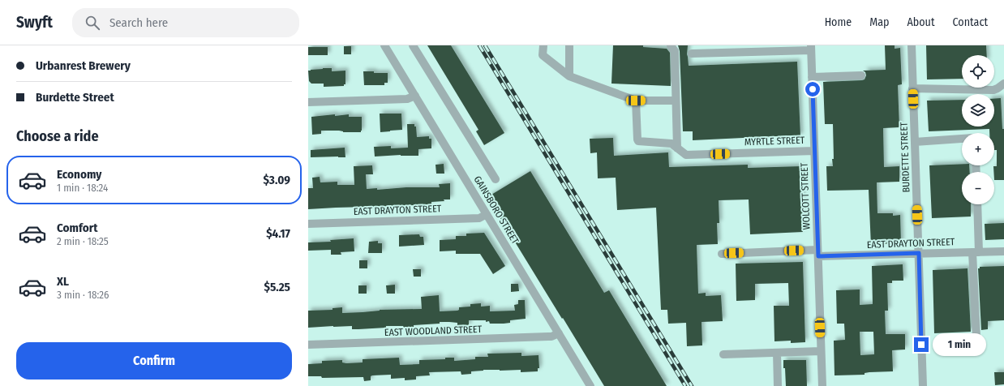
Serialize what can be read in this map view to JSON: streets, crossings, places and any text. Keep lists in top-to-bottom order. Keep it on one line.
{"streets":{"street":["MYRTLE STREET","BURDETTE STREET","WOLCOTT STREET","EAST DRAYTON STREET","GAINSBORO STREET","EAST WOODLAND STREET"]},"crossings":[["MYRTLE STREET","WOLCOTT STREET"],["BURDETTE STREET","EAST DRAYTON STREET"],["WOLCOTT STREET","EAST DRAYTON STREET"],["EAST DRAYTON STREET","GAINSBORO STREET"],["GAINSBORO STREET","EAST WOODLAND STREET"]],"page":{"header":"Swyft","search":"Search here","nav":["Home","Map","About","Contact"],"banner":["Urbanrest Brewery","Burdette Street"],"map_buttons":["+","−"],"heading":"Choose a ride","list":[{"name":"Economy","note":"1 min · 18:24","value":"$3.09"},{"name":"Comfort","note":"2 min · 18:25","value":"$4.17"},{"name":"XL","note":"3 min · 18:26","value":"$5.25"}],"bubble":"1 min","buttons":"Confirm"}}
